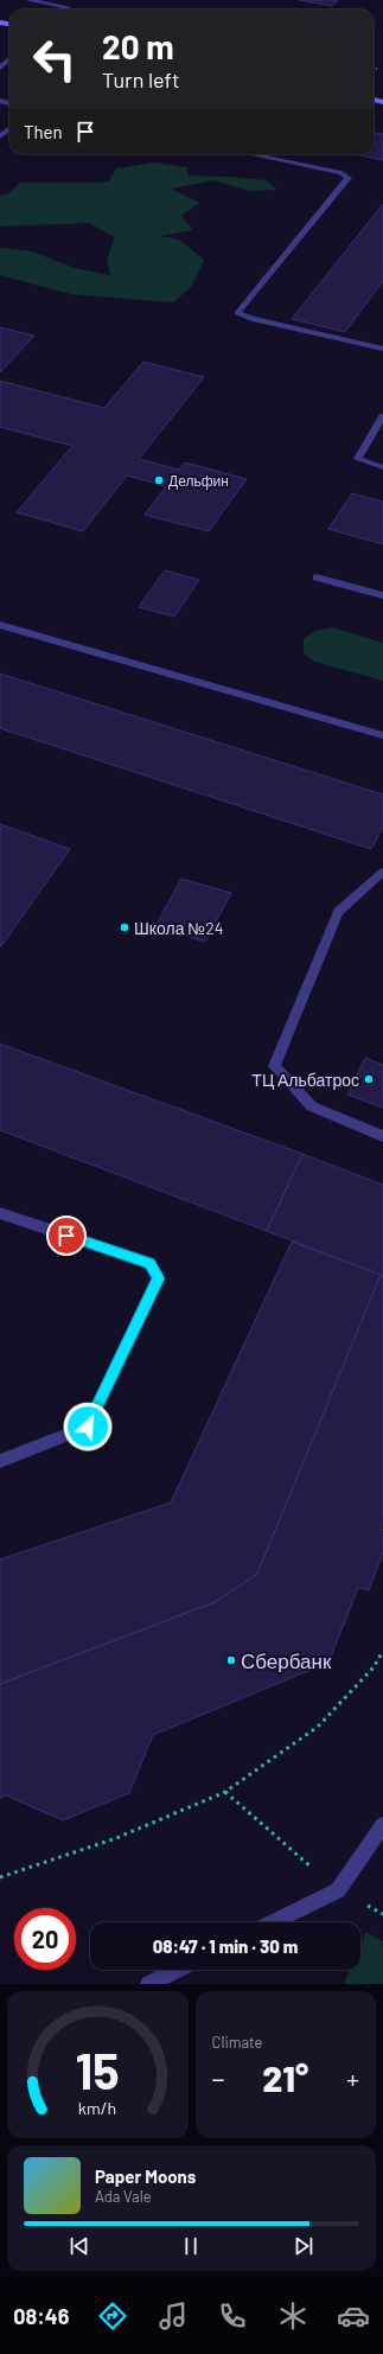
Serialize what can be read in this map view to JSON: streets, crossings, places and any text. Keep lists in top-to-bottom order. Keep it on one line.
{"places":["Дельфин","Школа №24","ТЦ Альбатрос","Сбербанк"],"page":{"turn":["20 m","Turn left"],"then":"Then","limit":"20","trip":"08:47 · 1 min · 30 m","tile":"Climate","heat":["−","21°","+"],"song":["Paper Moons","Ada Vale"],"tabs":"08:46","gauge":["15","km/h"]}}
